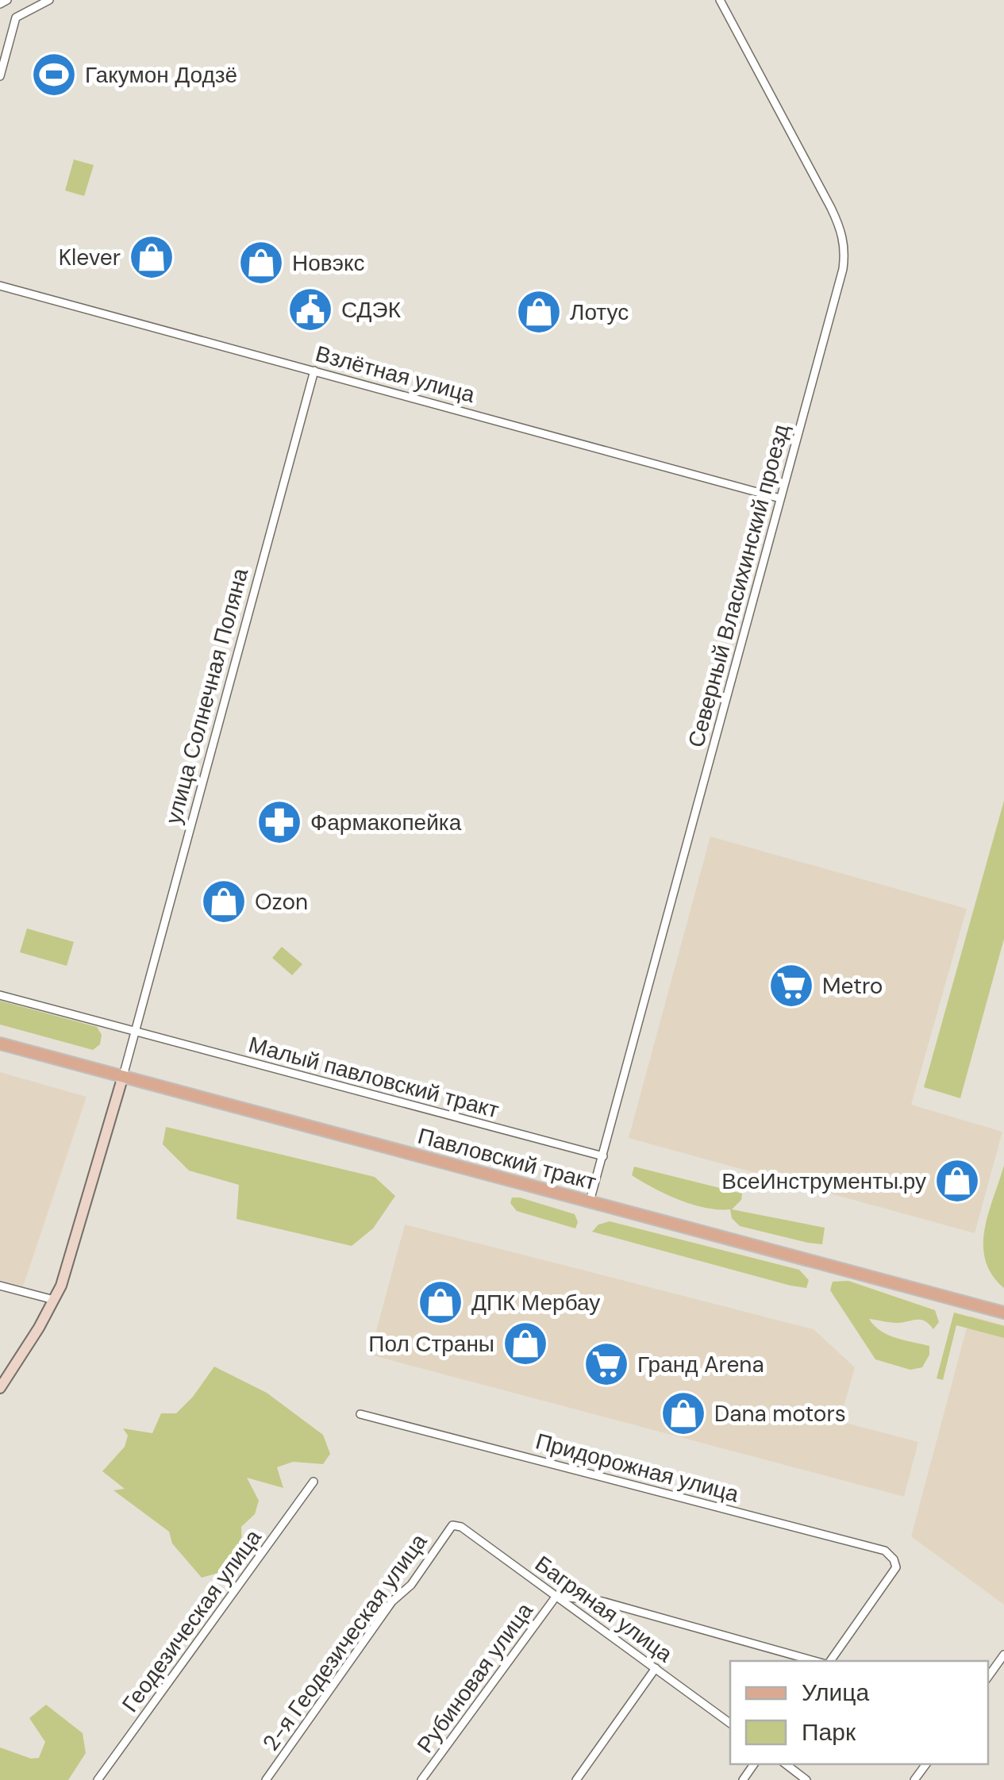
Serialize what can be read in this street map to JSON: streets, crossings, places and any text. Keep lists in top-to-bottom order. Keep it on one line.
{"streets":{"main road":["Павловский тракт"],"street":["Взлётная улица","Северный Власихинский проезд","улица Солнечная Поляна","Малый павловский тракт","Придорожная улица","Багряная улица","Геодезическая улица","2-я Геодезическая улица","Рубиновая улица"]},"crossings":[["Взлётная улица","Северный Власихинский проезд"],["Взлётная улица","улица Солнечная Поляна"],["Северный Власихинский проезд","Малый павловский тракт"],["Северный Власихинский проезд","Павловский тракт"],["улица Солнечная Поляна","Малый павловский тракт"],["улица Солнечная Поляна","Павловский тракт"],["Багряная улица","2-я Геодезическая улица"],["Багряная улица","Рубиновая улица"]],"places":{"sports":["Гакумон Додзё"],"shop":["Klever","Новэкс","Лотус","Ozon","ВсеИнструменты.ру","ДПК Мербау","Пол Страны","Dana motors"],"public building":["СДЭК"],"pharmacy":["Фармакопейка"],"supermarket":["Metro","Гранд Arena"]},"legend":["Улица","Парк"]}
